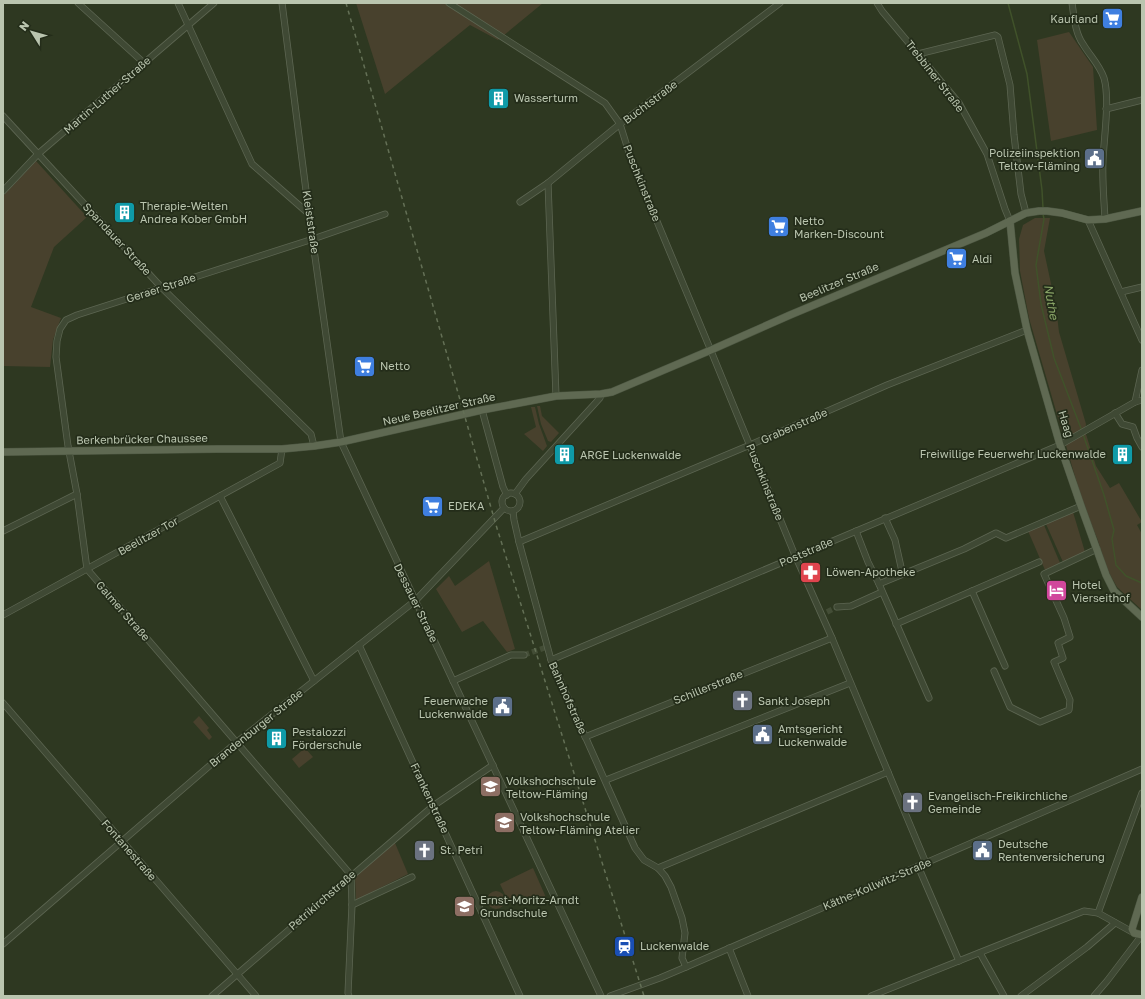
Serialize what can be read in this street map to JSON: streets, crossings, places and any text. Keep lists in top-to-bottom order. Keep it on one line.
{"streets":{"main road":["Beelitzer Straße","Neue Beelitzer Straße","Haag","Berkenbrücker Chaussee"],"street":["Trebbiner Straße","Martin-Luther-Straße","Buchtstraße","Puschkinstraße","Kleiststraße","Spandauer Straße","Geraer Straße","Grabenstraße","Beelitzer Tor","Poststraße","Dessauer Straße","Galmer Straße","Schillerstraße","Bahnhofstraße","Brandenburger Straße","Frankenstraße","Fontanestraße","Käthe-Kollwitz-Straße","Petrikirchstraße"]},"crossings":[["Trebbiner Straße","Beelitzer Straße"],["Trebbiner Straße","Haag"],["Martin-Luther-Straße","Spandauer Straße"],["Buchtstraße","Puschkinstraße"],["Puschkinstraße","Beelitzer Straße"],["Puschkinstraße","Grabenstraße"],["Puschkinstraße","Poststraße"],["Puschkinstraße","Schillerstraße"],["Puschkinstraße","Käthe-Kollwitz-Straße"],["Kleiststraße","Geraer Straße"],["Kleiststraße","Neue Beelitzer Straße"],["Kleiststraße","Dessauer Straße"],["Spandauer Straße","Geraer Straße"],["Spandauer Straße","Neue Beelitzer Straße"],["Beelitzer Straße","Neue Beelitzer Straße"],["Beelitzer Straße","Haag"],["Geraer Straße","Berkenbrücker Chaussee"],["Neue Beelitzer Straße","Berkenbrücker Chaussee"],["Neue Beelitzer Straße","Beelitzer Tor"],["Neue Beelitzer Straße","Dessauer Straße"],["Haag","Grabenstraße"],["Haag","Poststraße"],["Grabenstraße","Bahnhofstraße"],["Berkenbrücker Chaussee","Beelitzer Tor"],["Beelitzer Tor","Galmer Straße"],["Poststraße","Bahnhofstraße"],["Dessauer Straße","Brandenburger Straße"],["Galmer Straße","Brandenburger Straße"],["Galmer Straße","Petrikirchstraße"],["Schillerstraße","Bahnhofstraße"],["Bahnhofstraße","Brandenburger Straße"],["Brandenburger Straße","Frankenstraße"],["Brandenburger Straße","Fontanestraße"],["Frankenstraße","Petrikirchstraße"],["Fontanestraße","Petrikirchstraße"]],"water":["Nuthe"],"places":{"supermarket":["Kaufland","Netto Marken-Discount","Aldi","Netto","EDEKA"],"building":["Wasserturm","Therapie-Welten Andrea Kober GmbH","Freiwillige Feuerwehr Luckenwalde","ARGE Luckenwalde","Pestalozzi Förderschule"],"public building":["Polizeiinspektion Teltow-Fläming","Feuerwache Luckenwalde","Amtsgericht Luckenwalde","Deutsche Rentenversicherung"],"pharmacy":["Löwen-Apotheke"],"hotel":["Hotel Vierseithof"],"church":["Sankt Joseph","Evangelisch-Freikirchliche Gemeinde","St. Petri"],"school or university":["Volkshochschule Teltow-Fläming","Volkshochschule Teltow-Fläming Atelier","Ernst-Moritz-Arndt Grundschule"],"station":["Luckenwalde"]},"north":"top left"}
